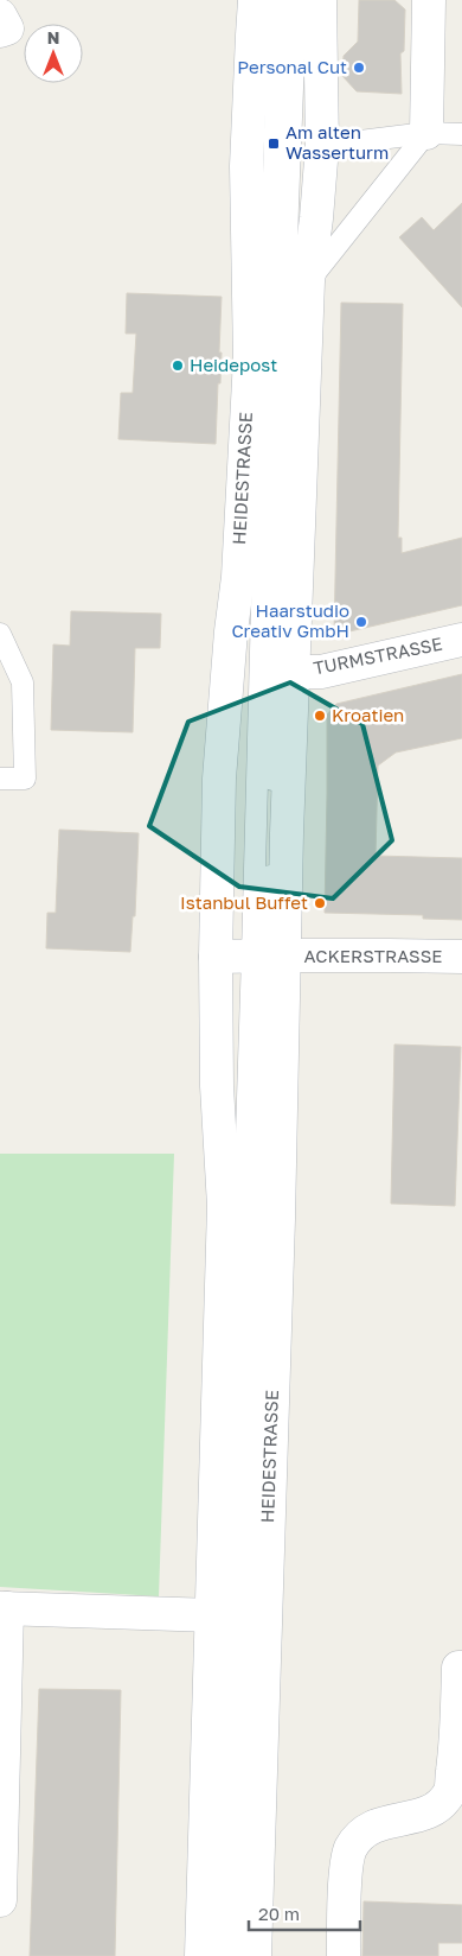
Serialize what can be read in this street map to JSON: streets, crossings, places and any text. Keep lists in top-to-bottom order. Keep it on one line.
{"streets":{"main road":["HEIDESTRASSE","TURMSTRASSE","ACKERSTRASSE"]},"crossings":[["HEIDESTRASSE","TURMSTRASSE"],["HEIDESTRASSE","ACKERSTRASSE"]],"places":{"other":["Personal Cut","Heidepost","Haarstudio Creativ GmbH","Kroatien","Istanbul Buffet"],"transit":["Am alten Wasserturm"]},"scale_bar":"20 m","north":"top"}
